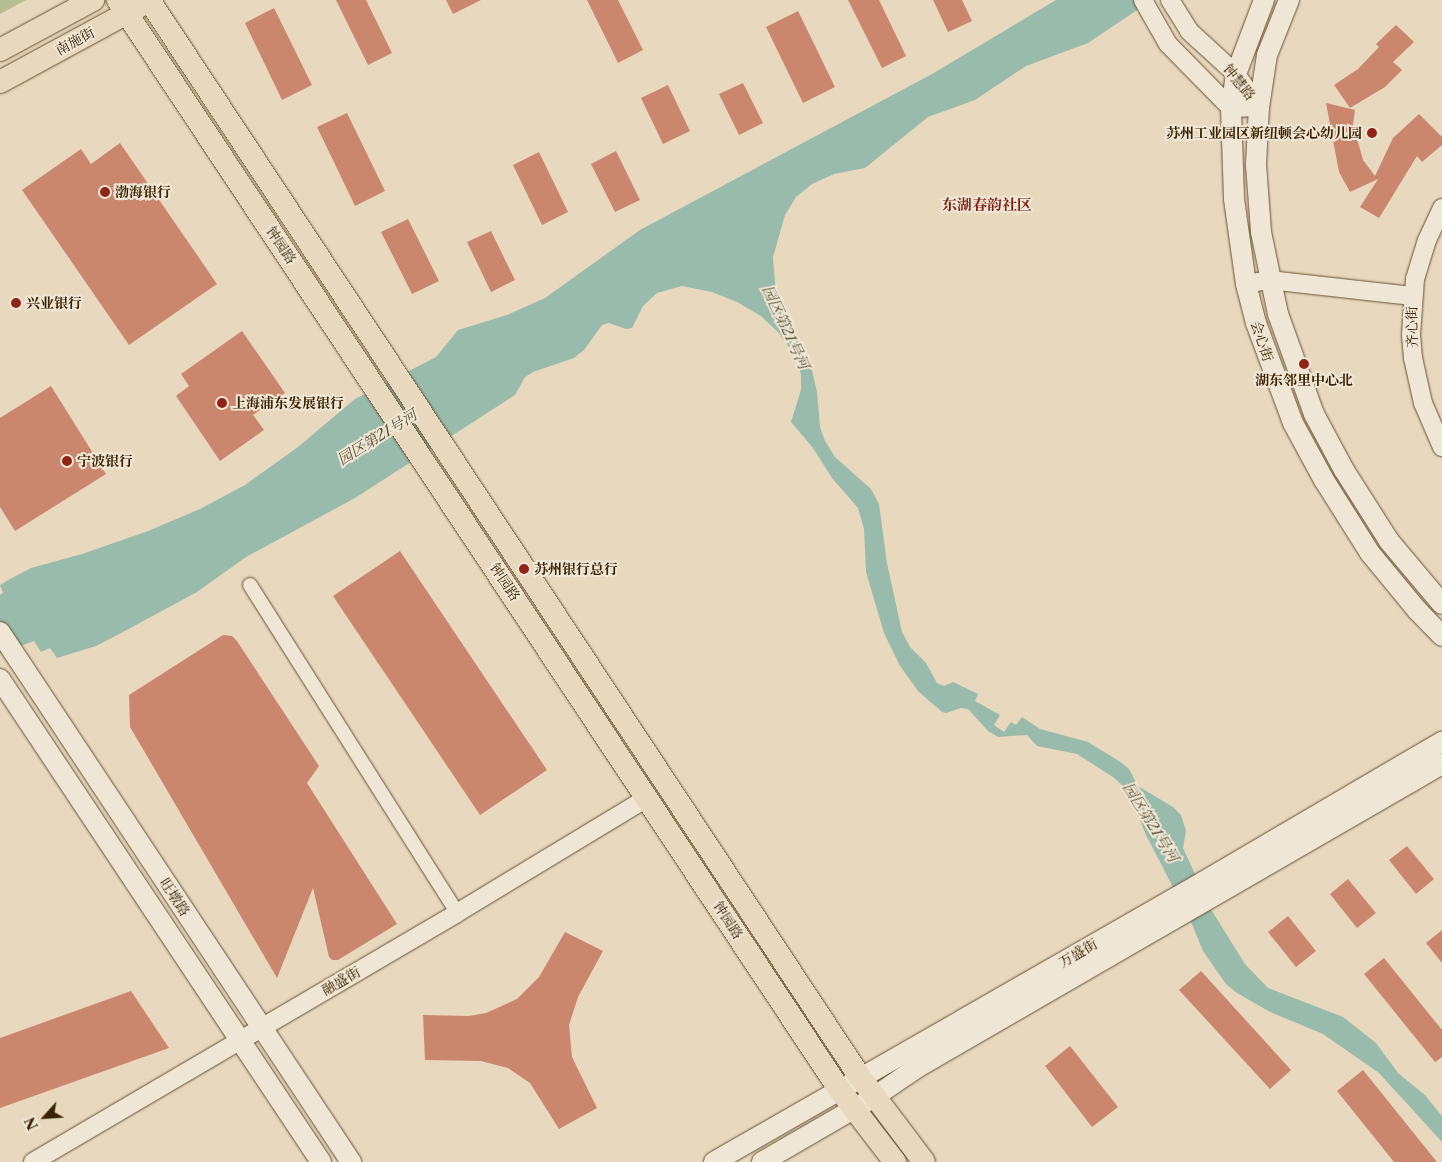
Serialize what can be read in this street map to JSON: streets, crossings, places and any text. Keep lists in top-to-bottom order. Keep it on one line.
{"streets":{"main road":["南施街","钟园路","会心街","旺墩路","万盛街"],"street":["钟慧路","齐心街","融盛街"]},"crossings":[["南施街","钟园路"],["钟慧路","会心街"],["钟园路","万盛街"],["钟园路","融盛街"],["旺墩路","融盛街"]],"districts":["东湖春韵社区"],"water":["园区第21号河"],"places":["苏州工业园区新纽顿会心幼儿园","渤海银行","兴业银行","湖东邻里中心北","上海浦东发展银行","宁波银行","苏州银行总行"],"north":"bottom left"}
